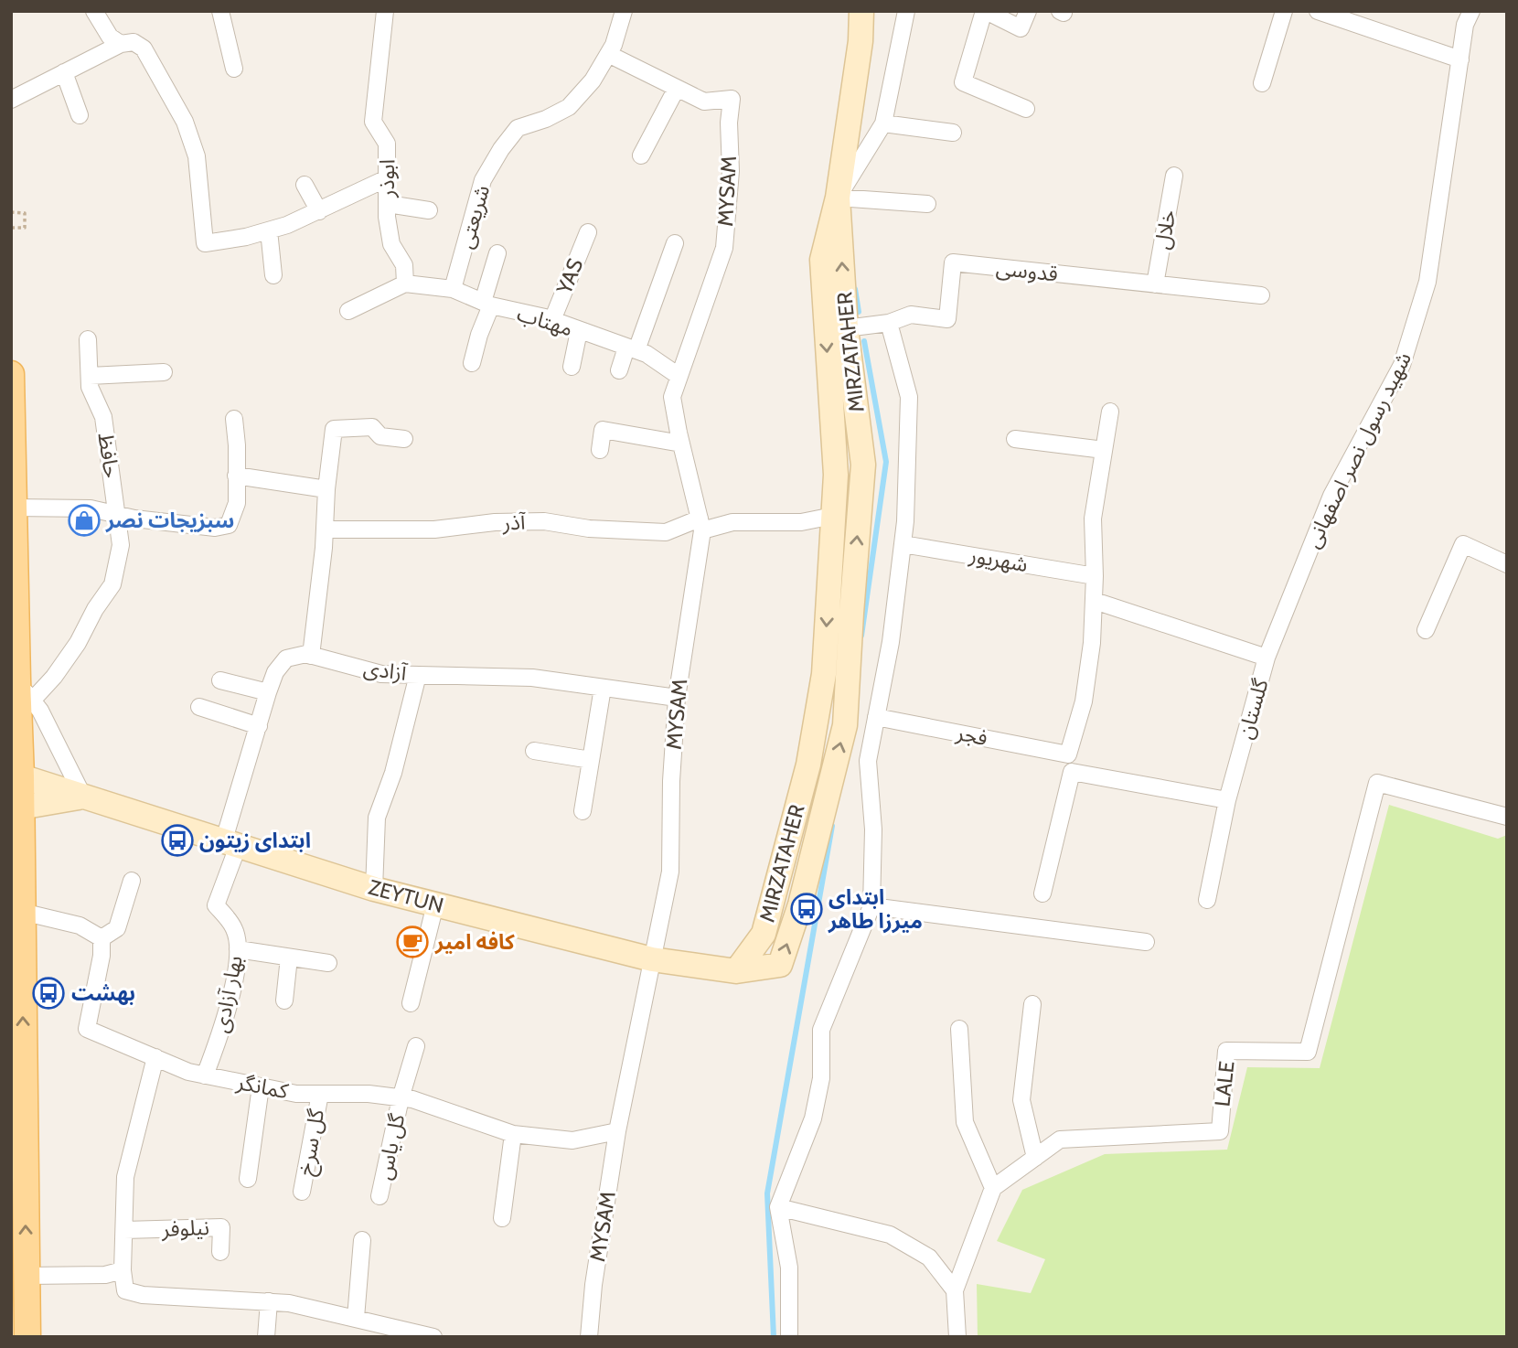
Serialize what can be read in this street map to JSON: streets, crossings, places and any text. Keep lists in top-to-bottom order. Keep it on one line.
{"streets":{"main road":["MIRZATAHER","ZEYTUN"],"street":["ابوذر","MYSAM","شریعتی","خلال","قدوسی","YAS","مهتاب","شهید رسول نصر اصفهانی","حافظ","آذر","شهریور","آزادی","گلستان","فجر","بهار آزادی","LALE","کمانگر","گل سرخ","گل یاس","نیلوفر"]},"crossings":[["ابوذر","مهتاب"],["MYSAM","مهتاب"],["MYSAM","آذر"],["MYSAM","آزادی"],["MYSAM","ZEYTUN"],["MYSAM","کمانگر"],["شریعتی","مهتاب"],["خلال","قدوسی"],["قدوسی","MIRZATAHER"],["YAS","مهتاب"],["MIRZATAHER","آذر"],["MIRZATAHER","ZEYTUN"],["شهید رسول نصر اصفهانی","گلستان"],["گلستان","فجر"],["ZEYTUN","بهار آزادی"],["بهار آزادی","کمانگر"],["کمانگر","گل سرخ"],["کمانگر","گل یاس"]],"places":{"shop":["سبزیجات نصر"],"bus stop":["ابتدای زیتون","ابتدای میرزا طاهر","بهشت"],"cafe":["کافه امیر"]}}
